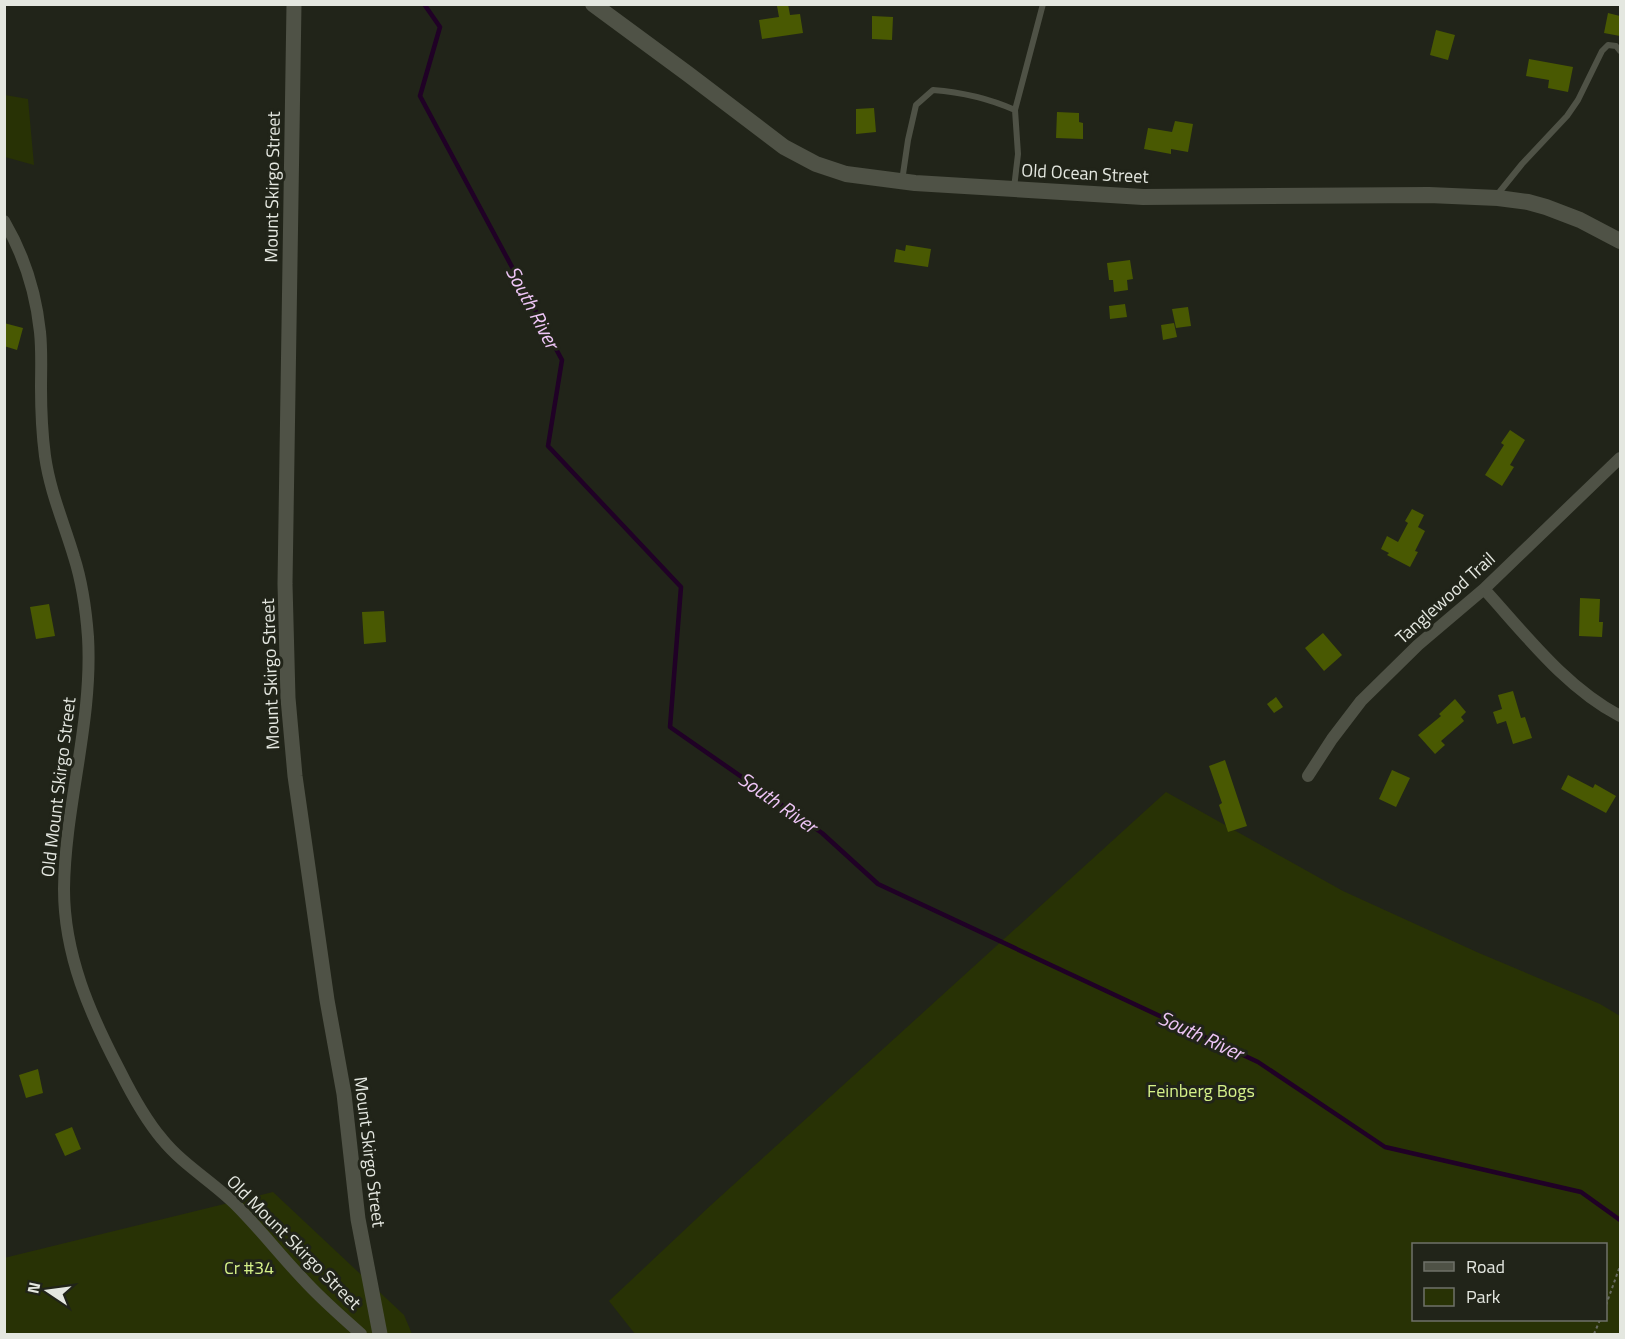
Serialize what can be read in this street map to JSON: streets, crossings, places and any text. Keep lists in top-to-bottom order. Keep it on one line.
{"streets":{"main road":["Old Ocean Street"],"street":["Mount Skirgo Street","Tanglewood Trail","Old Mount Skirgo Street"]},"water":["South River"],"parks":["Feinberg Bogs","Cr #34"],"legend":["Road","Park"],"north":"left"}
